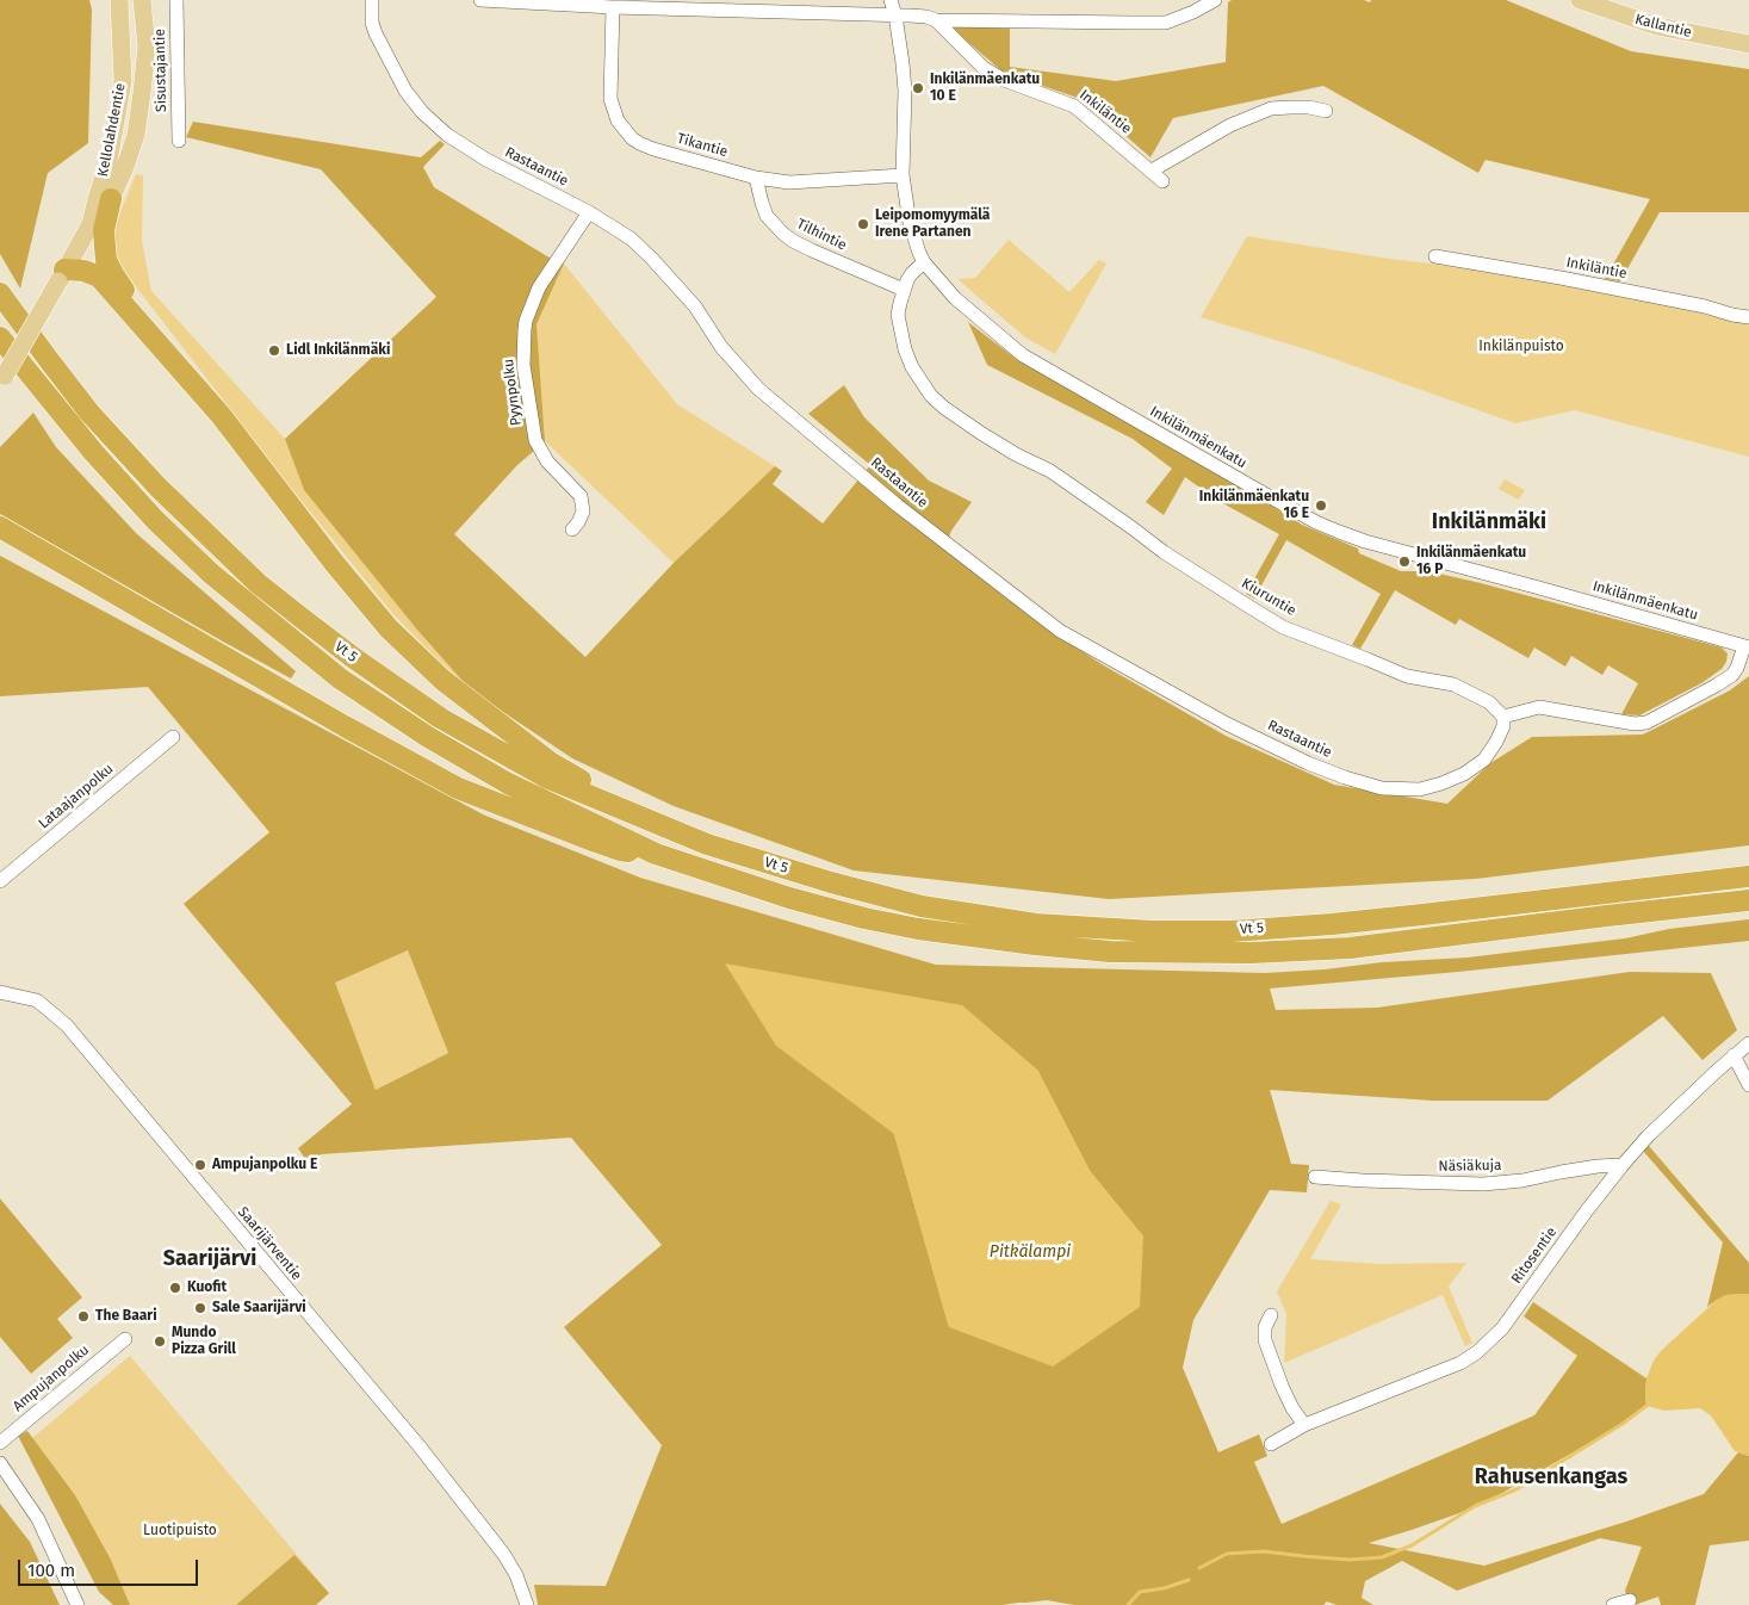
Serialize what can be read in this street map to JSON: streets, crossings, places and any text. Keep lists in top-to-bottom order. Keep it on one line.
{"streets":{"highway":["Vt 5"],"main road":["Kallantie","Kellolahdentie"],"street":["Sisustajantie","Inkiläntie","Tikantie","Rastaantie","Tilhintie","Pyynpolku","Inkilänmäenkatu","Kiuruntie","Lataajanpolku","Näsiäkuja","Saarijärventie","Ritosentie","Ampujanpolku"]},"crossings":[["Tikantie","Tilhintie"],["Tikantie","Inkilänmäenkatu"],["Rastaantie","Pyynpolku"],["Rastaantie","Kiuruntie"],["Tilhintie","Kiuruntie"],["Inkilänmäenkatu","Kiuruntie"],["Näsiäkuja","Ritosentie"]],"districts":["Inkilänmäki","Saarijärvi","Rahusenkangas"],"water":["Pitkälampi"],"parks":["Inkilänpuisto","Luotipuisto"],"places":["Inkilänmäenkatu 10 E","Leipomomyymälä Irene Partanen","Lidl Inkilänmäki","Inkilänmäenkatu 16 E","Inkilänmäenkatu 16 P","Ampujanpolku E","Kuofit","Sale Saarijärvi","The Baari","Mundo Pizza Grill"],"scale_bar":"100 m"}
